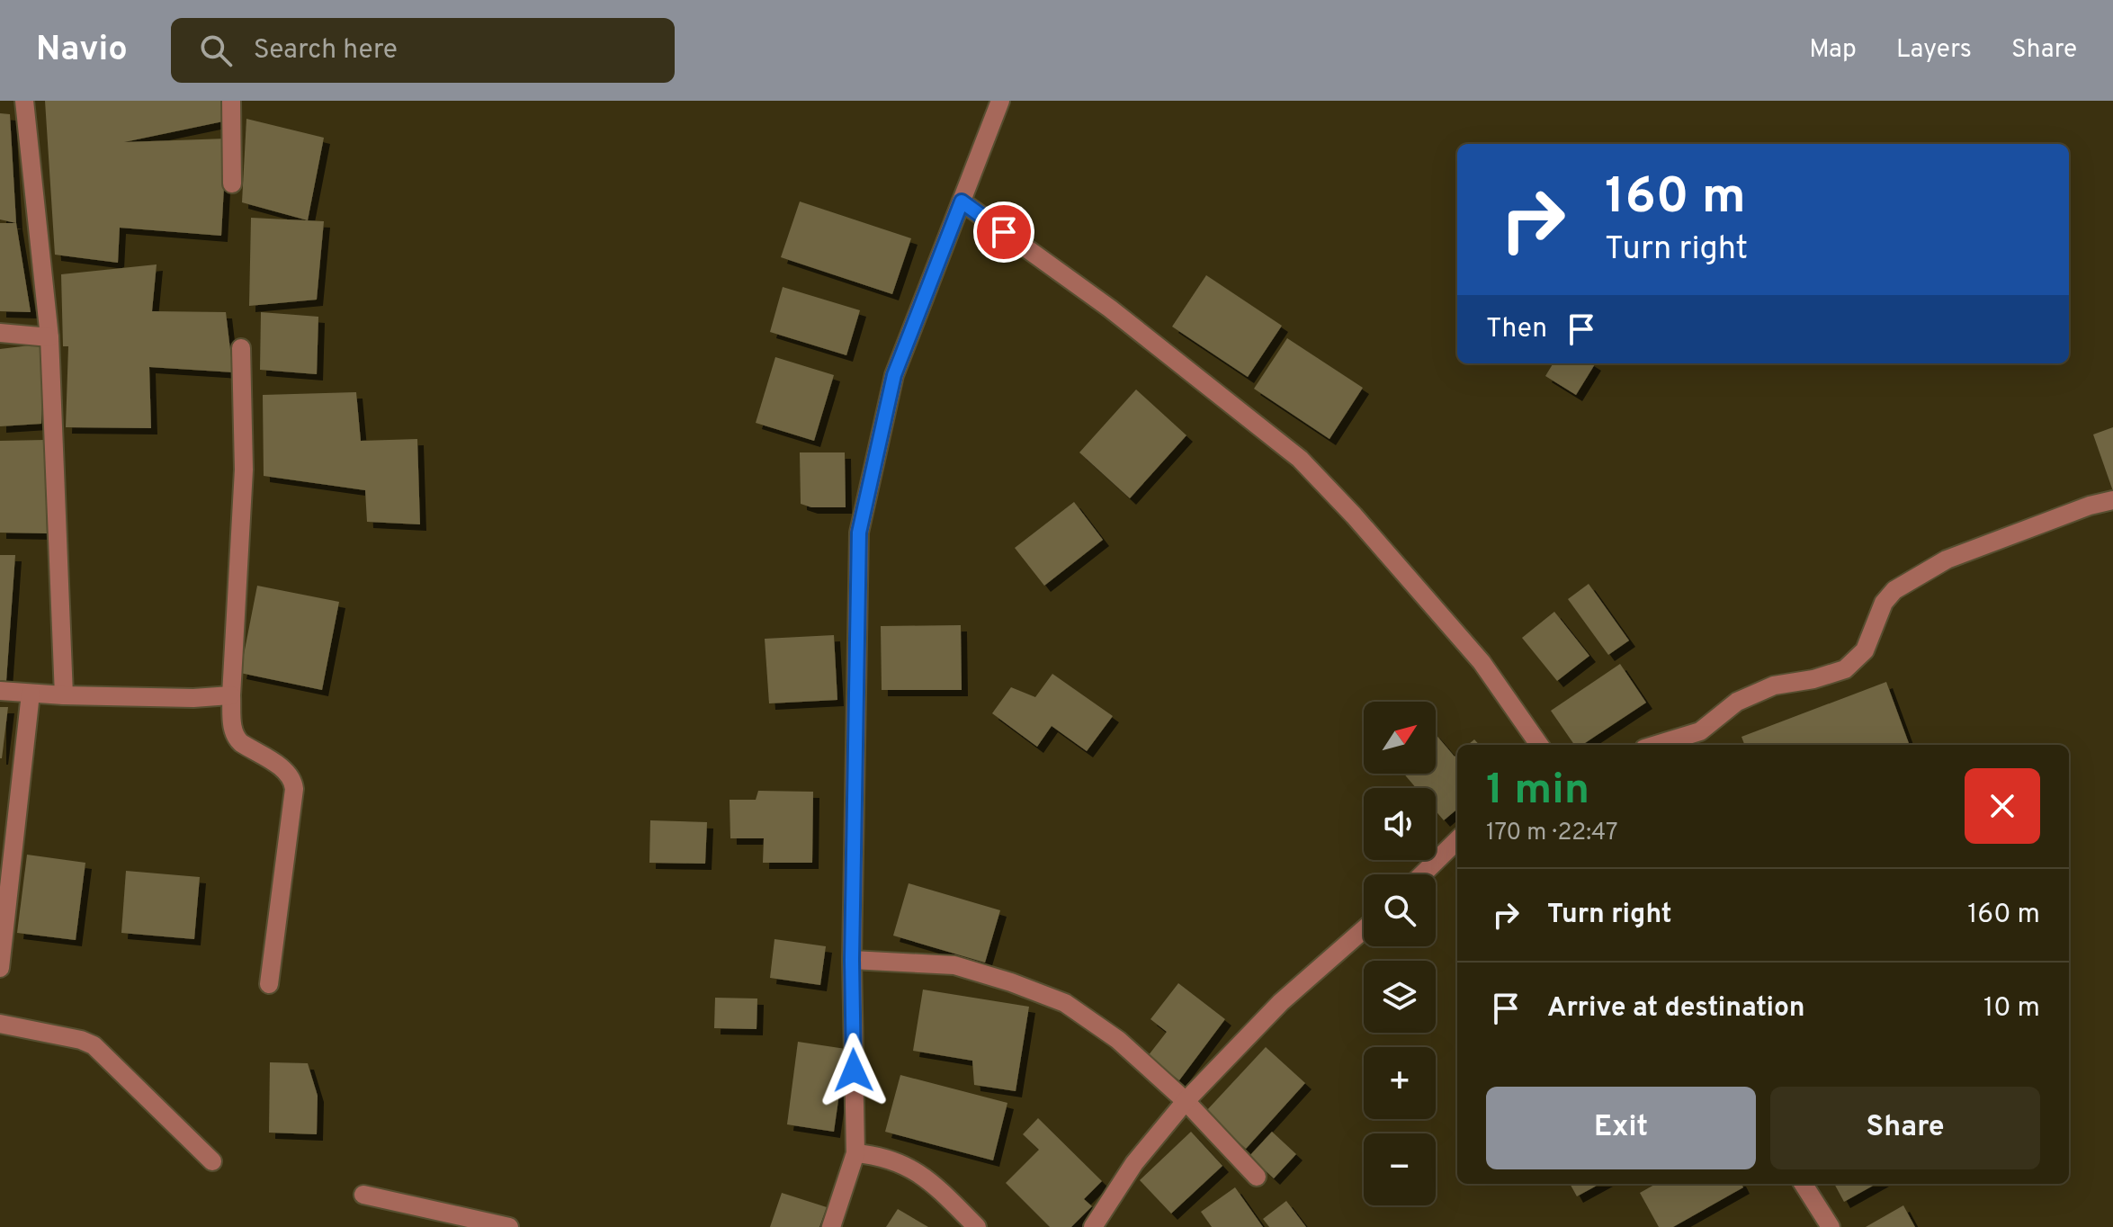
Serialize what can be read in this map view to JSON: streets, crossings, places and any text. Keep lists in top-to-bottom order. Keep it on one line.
{"north":"top right","page":{"header":"Navio","search":"Search here","nav":["Map","Layers","Share"],"turn":["160 m","Turn right"],"then":"Then","map_buttons":["+","−"],"heading":["1 min","170 m · 22:47"],"list":[{"name":"Turn right","value":"160 m"},{"name":"Arrive at destination","value":"10 m"}],"buttons":["Exit","Share"]}}
